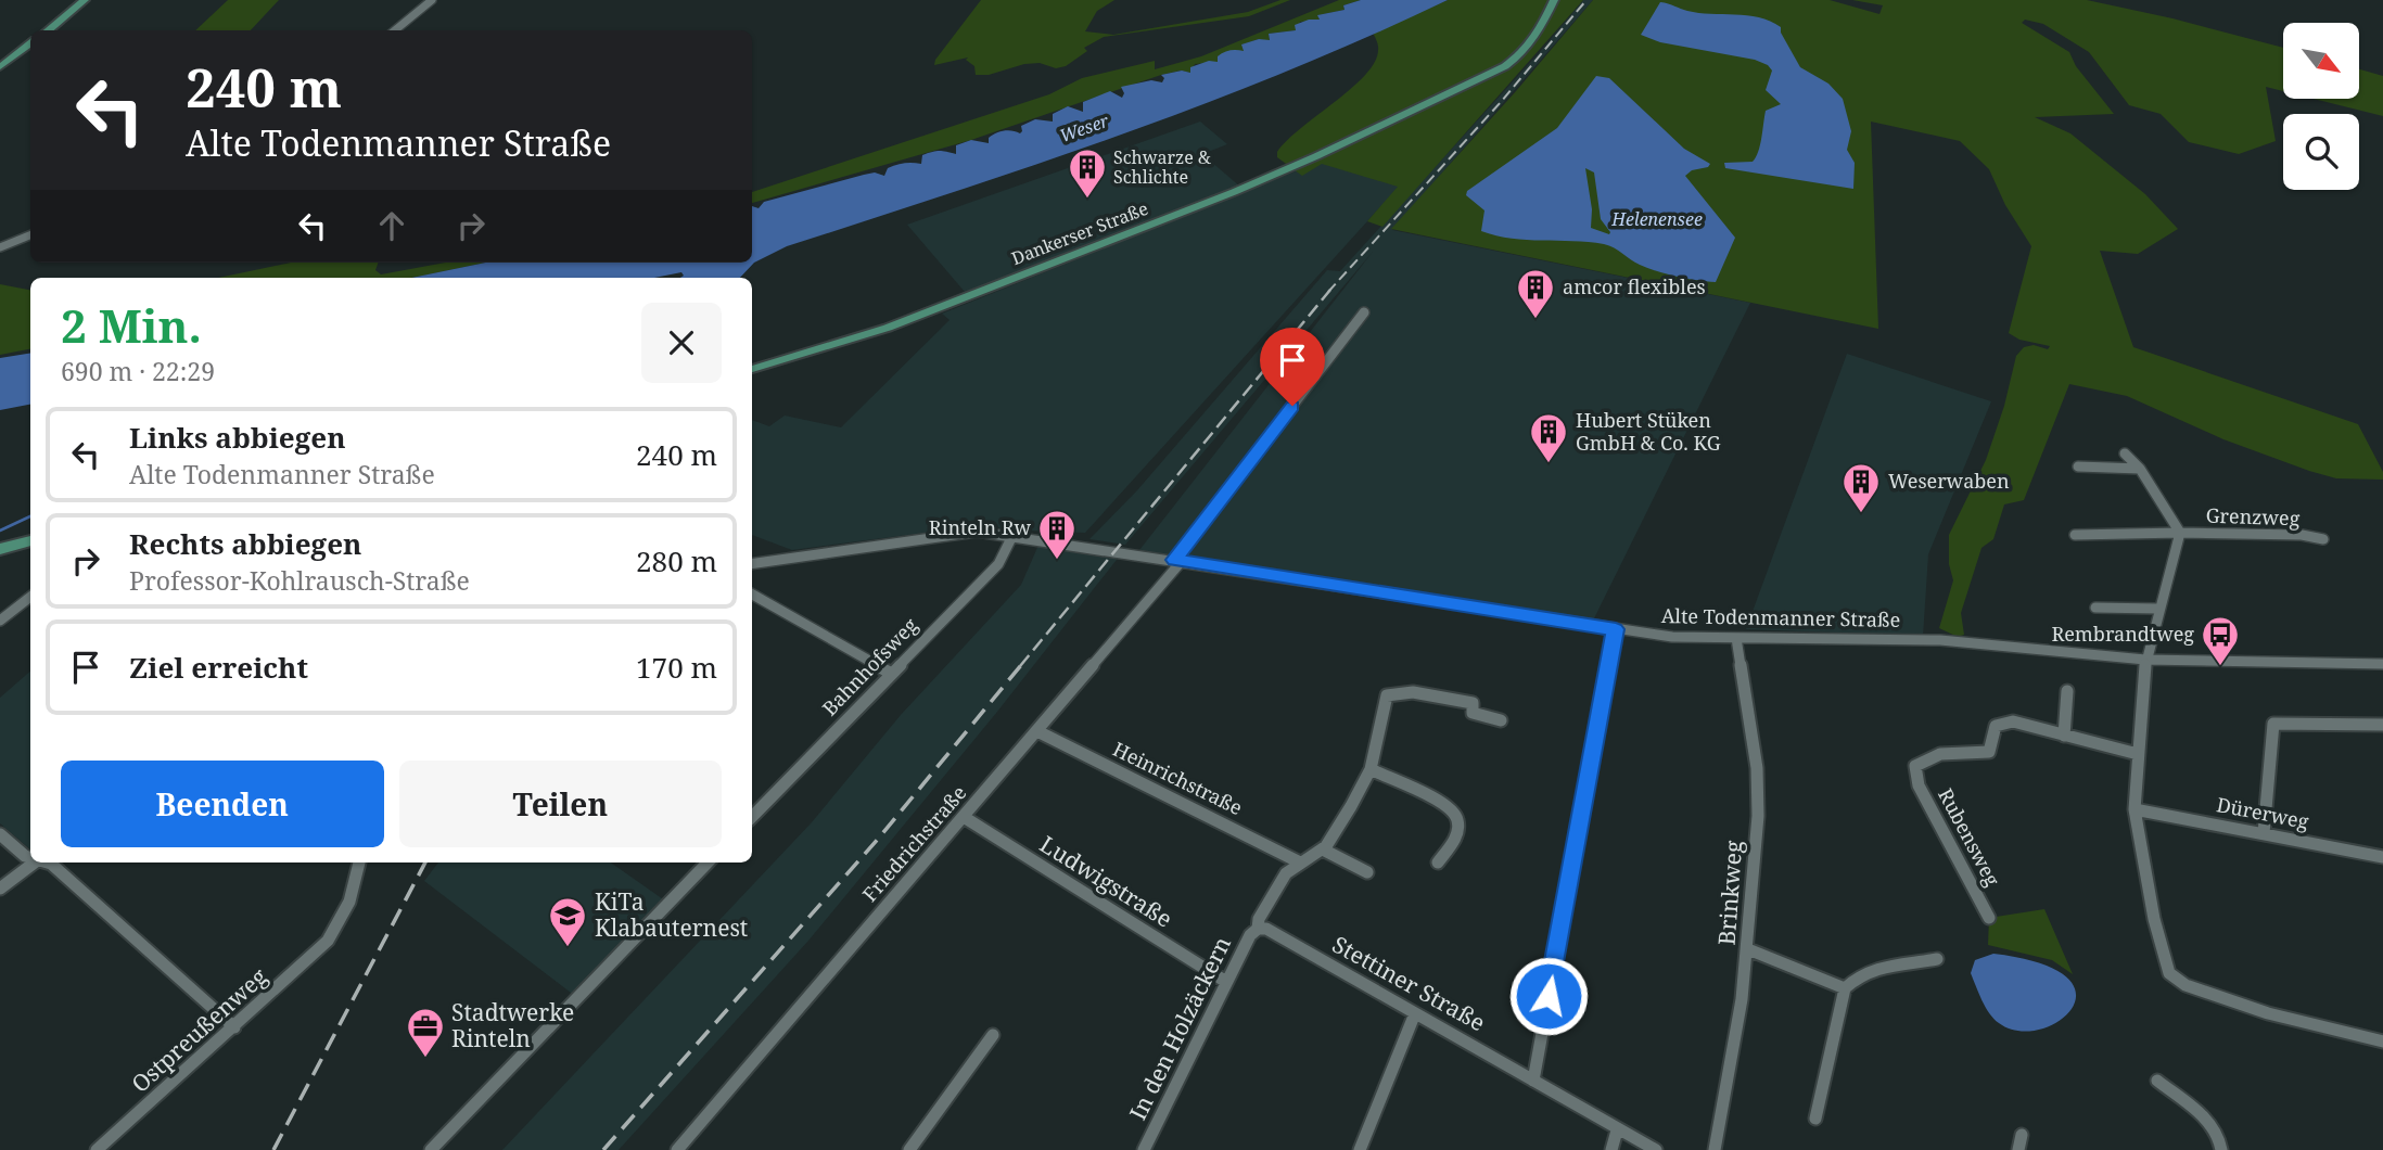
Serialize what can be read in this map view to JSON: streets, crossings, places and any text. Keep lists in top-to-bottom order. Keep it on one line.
{"streets":{"main road":["Dankerser Straße"],"street":["Grenzweg","Alte Todenmanner Straße","Bahnhofsweg","Heinrichstraße","Dürerweg","Rubensweg","Friedrichstraße","Ludwigstraße","Brinkweg","Stettiner Straße","In den Holzäckern","Ostpreußenweg"]},"crossings":[["Grenzweg","Alte Todenmanner Straße"],["Alte Todenmanner Straße","Bahnhofsweg"],["Alte Todenmanner Straße","Friedrichstraße"],["Alte Todenmanner Straße","Brinkweg"],["Heinrichstraße","Friedrichstraße"],["Heinrichstraße","In den Holzäckern"],["Friedrichstraße","Ludwigstraße"],["Ludwigstraße","In den Holzäckern"],["Stettiner Straße","In den Holzäckern"]],"water":["Weser","Helenensee"],"places":{"building":["Schwarze & Schlichte","amcor flexibles","Hubert Stüken GmbH & Co. KG","Weserwaben","Rinteln Rw"],"bus stop":["Rembrandtweg"],"school or university":["KiTa Klabauternest"],"office":["Stadtwerke Rinteln"]},"north":"bottom right","page":{"turn":["240 m","Alte Todenmanner Straße"],"heading":["2 Min.","690 m · 22:29"],"list":[{"name":"Links abbiegen","note":"Alte Todenmanner Straße","value":"240 m"},{"name":"Rechts abbiegen","note":"Professor-Kohlrausch-Straße","value":"280 m"},{"name":"Ziel erreicht","value":"170 m"}],"buttons":["Beenden","Teilen"]}}
